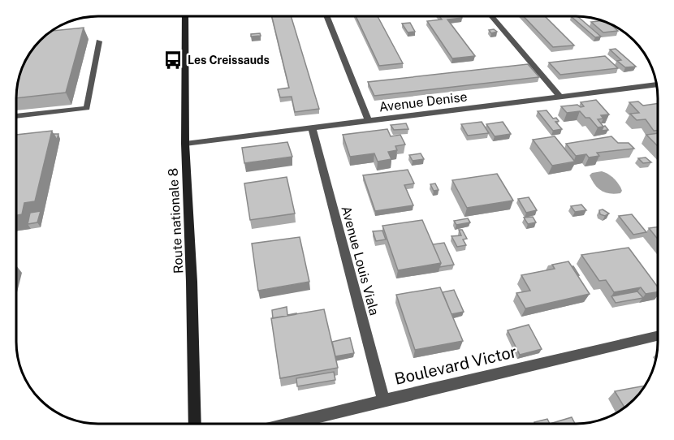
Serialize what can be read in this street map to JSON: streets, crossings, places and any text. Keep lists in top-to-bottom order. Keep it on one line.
{"streets":{"main road":["Route nationale 8"],"street":["Avenue Denise","Avenue Louis Viala","Boulevard Victor"]},"crossings":[["Avenue Denise","Route nationale 8"],["Avenue Denise","Avenue Louis Viala"],["Avenue Louis Viala","Boulevard Victor"]],"places":{"bus stop":["Les Creissauds"]}}
